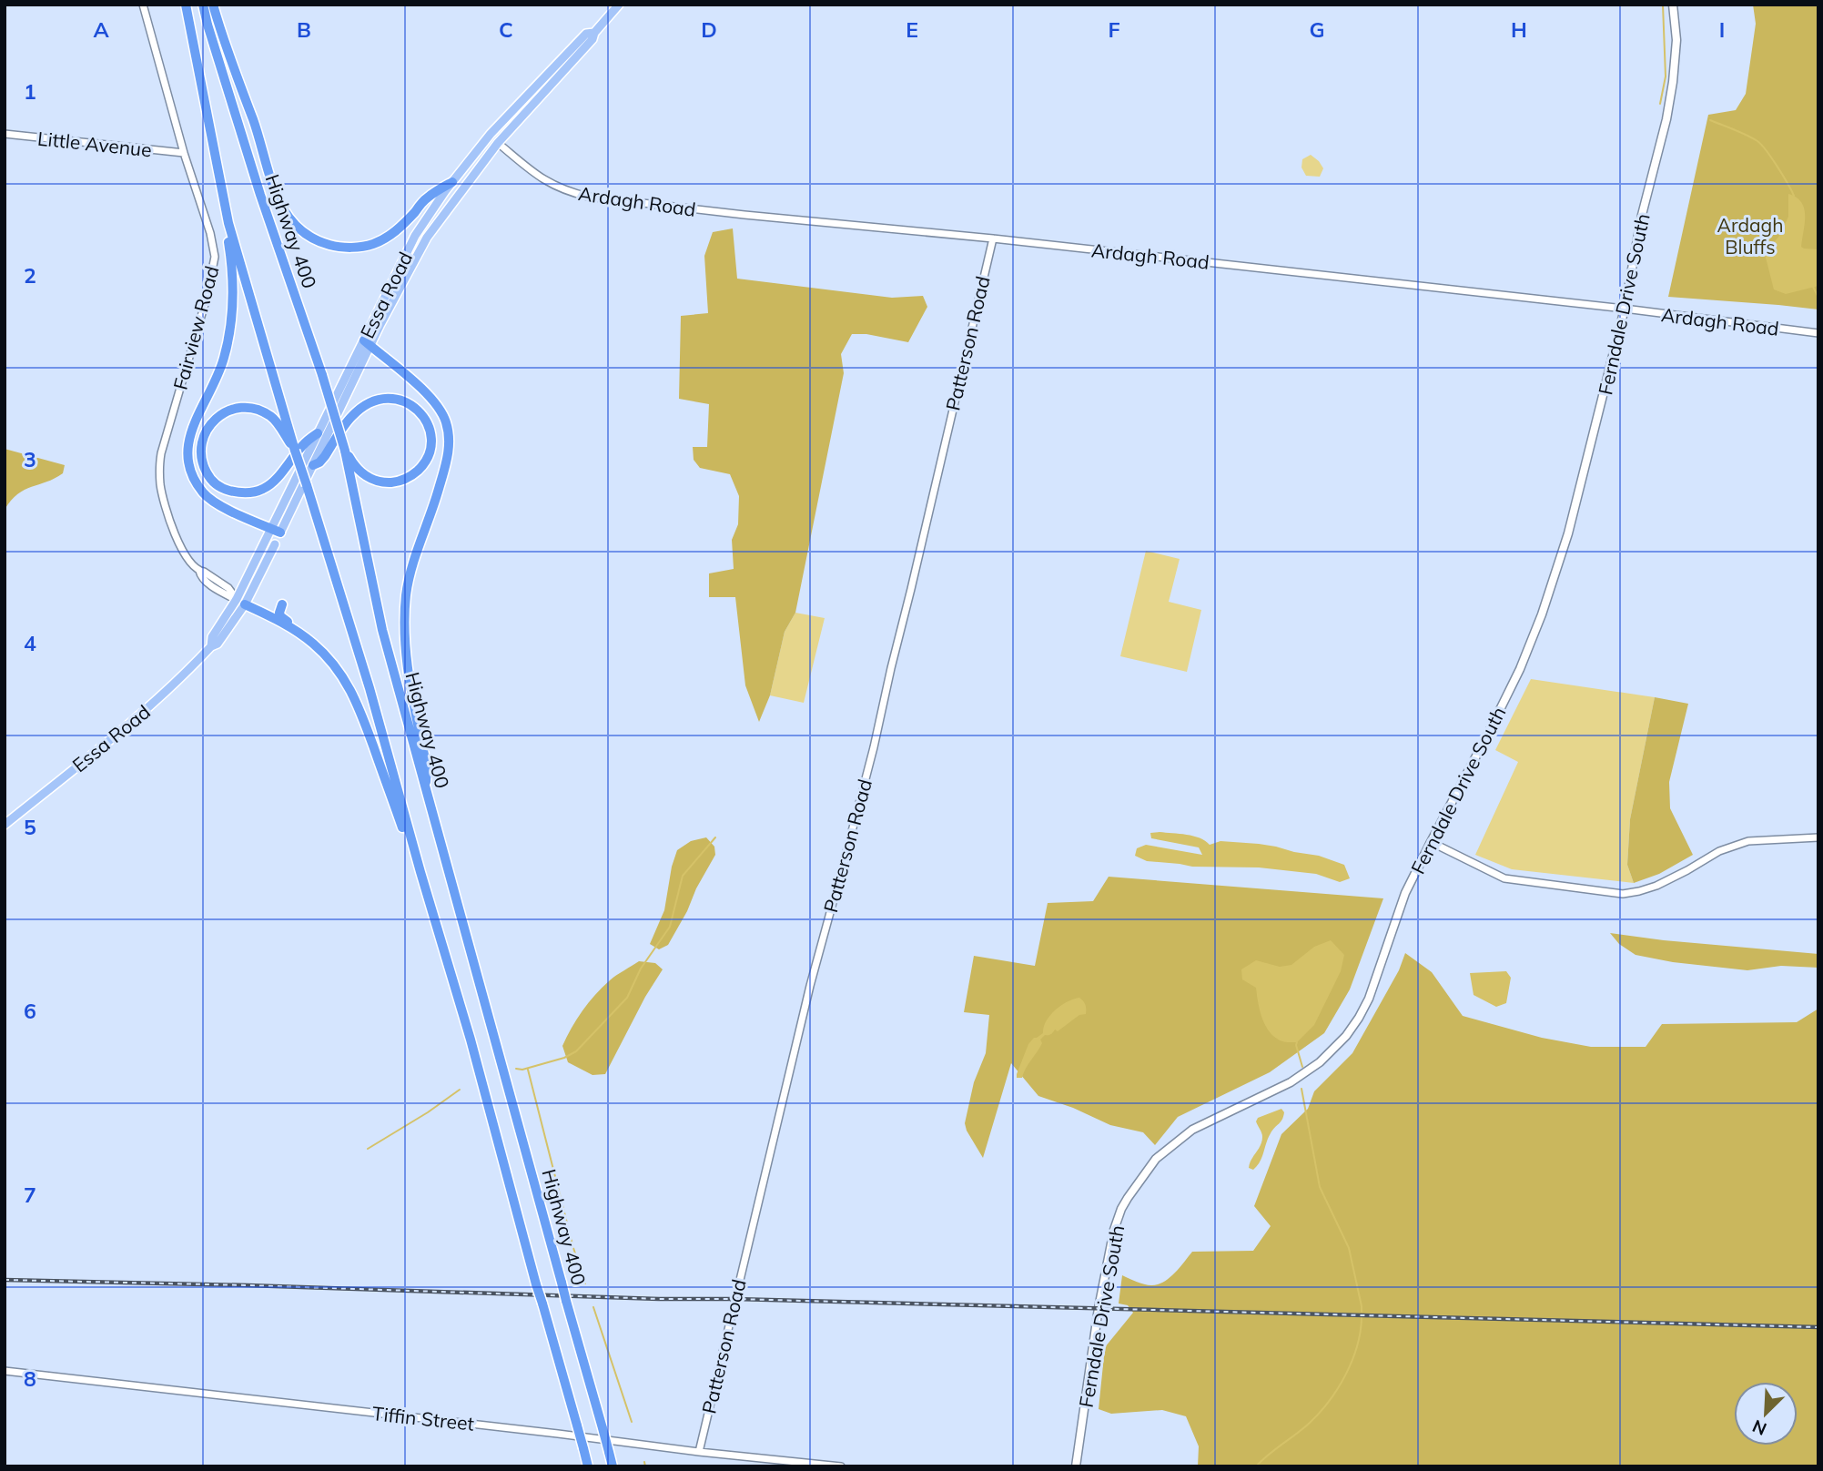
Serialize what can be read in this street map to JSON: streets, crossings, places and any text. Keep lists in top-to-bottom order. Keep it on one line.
{"streets":{"highway":["Highway 400"],"main road":["Essa Road","Ferndale Drive South"],"street":["Little Avenue","Ardagh Road","Fairview Road","Patterson Road","Tiffin Street"]},"crossings":[["Little Avenue","Fairview Road"],["Ardagh Road","Essa Road"],["Ardagh Road","Ferndale Drive South"],["Ardagh Road","Patterson Road"],["Essa Road","Fairview Road"],["Patterson Road","Tiffin Street"]],"parks":["Ardagh Bluffs"],"north":"bottom left","grid":{"columns":["A","B","C","D","E","F","G","H","I"],"rows":["1","2","3","4","5","6","7","8"]}}
